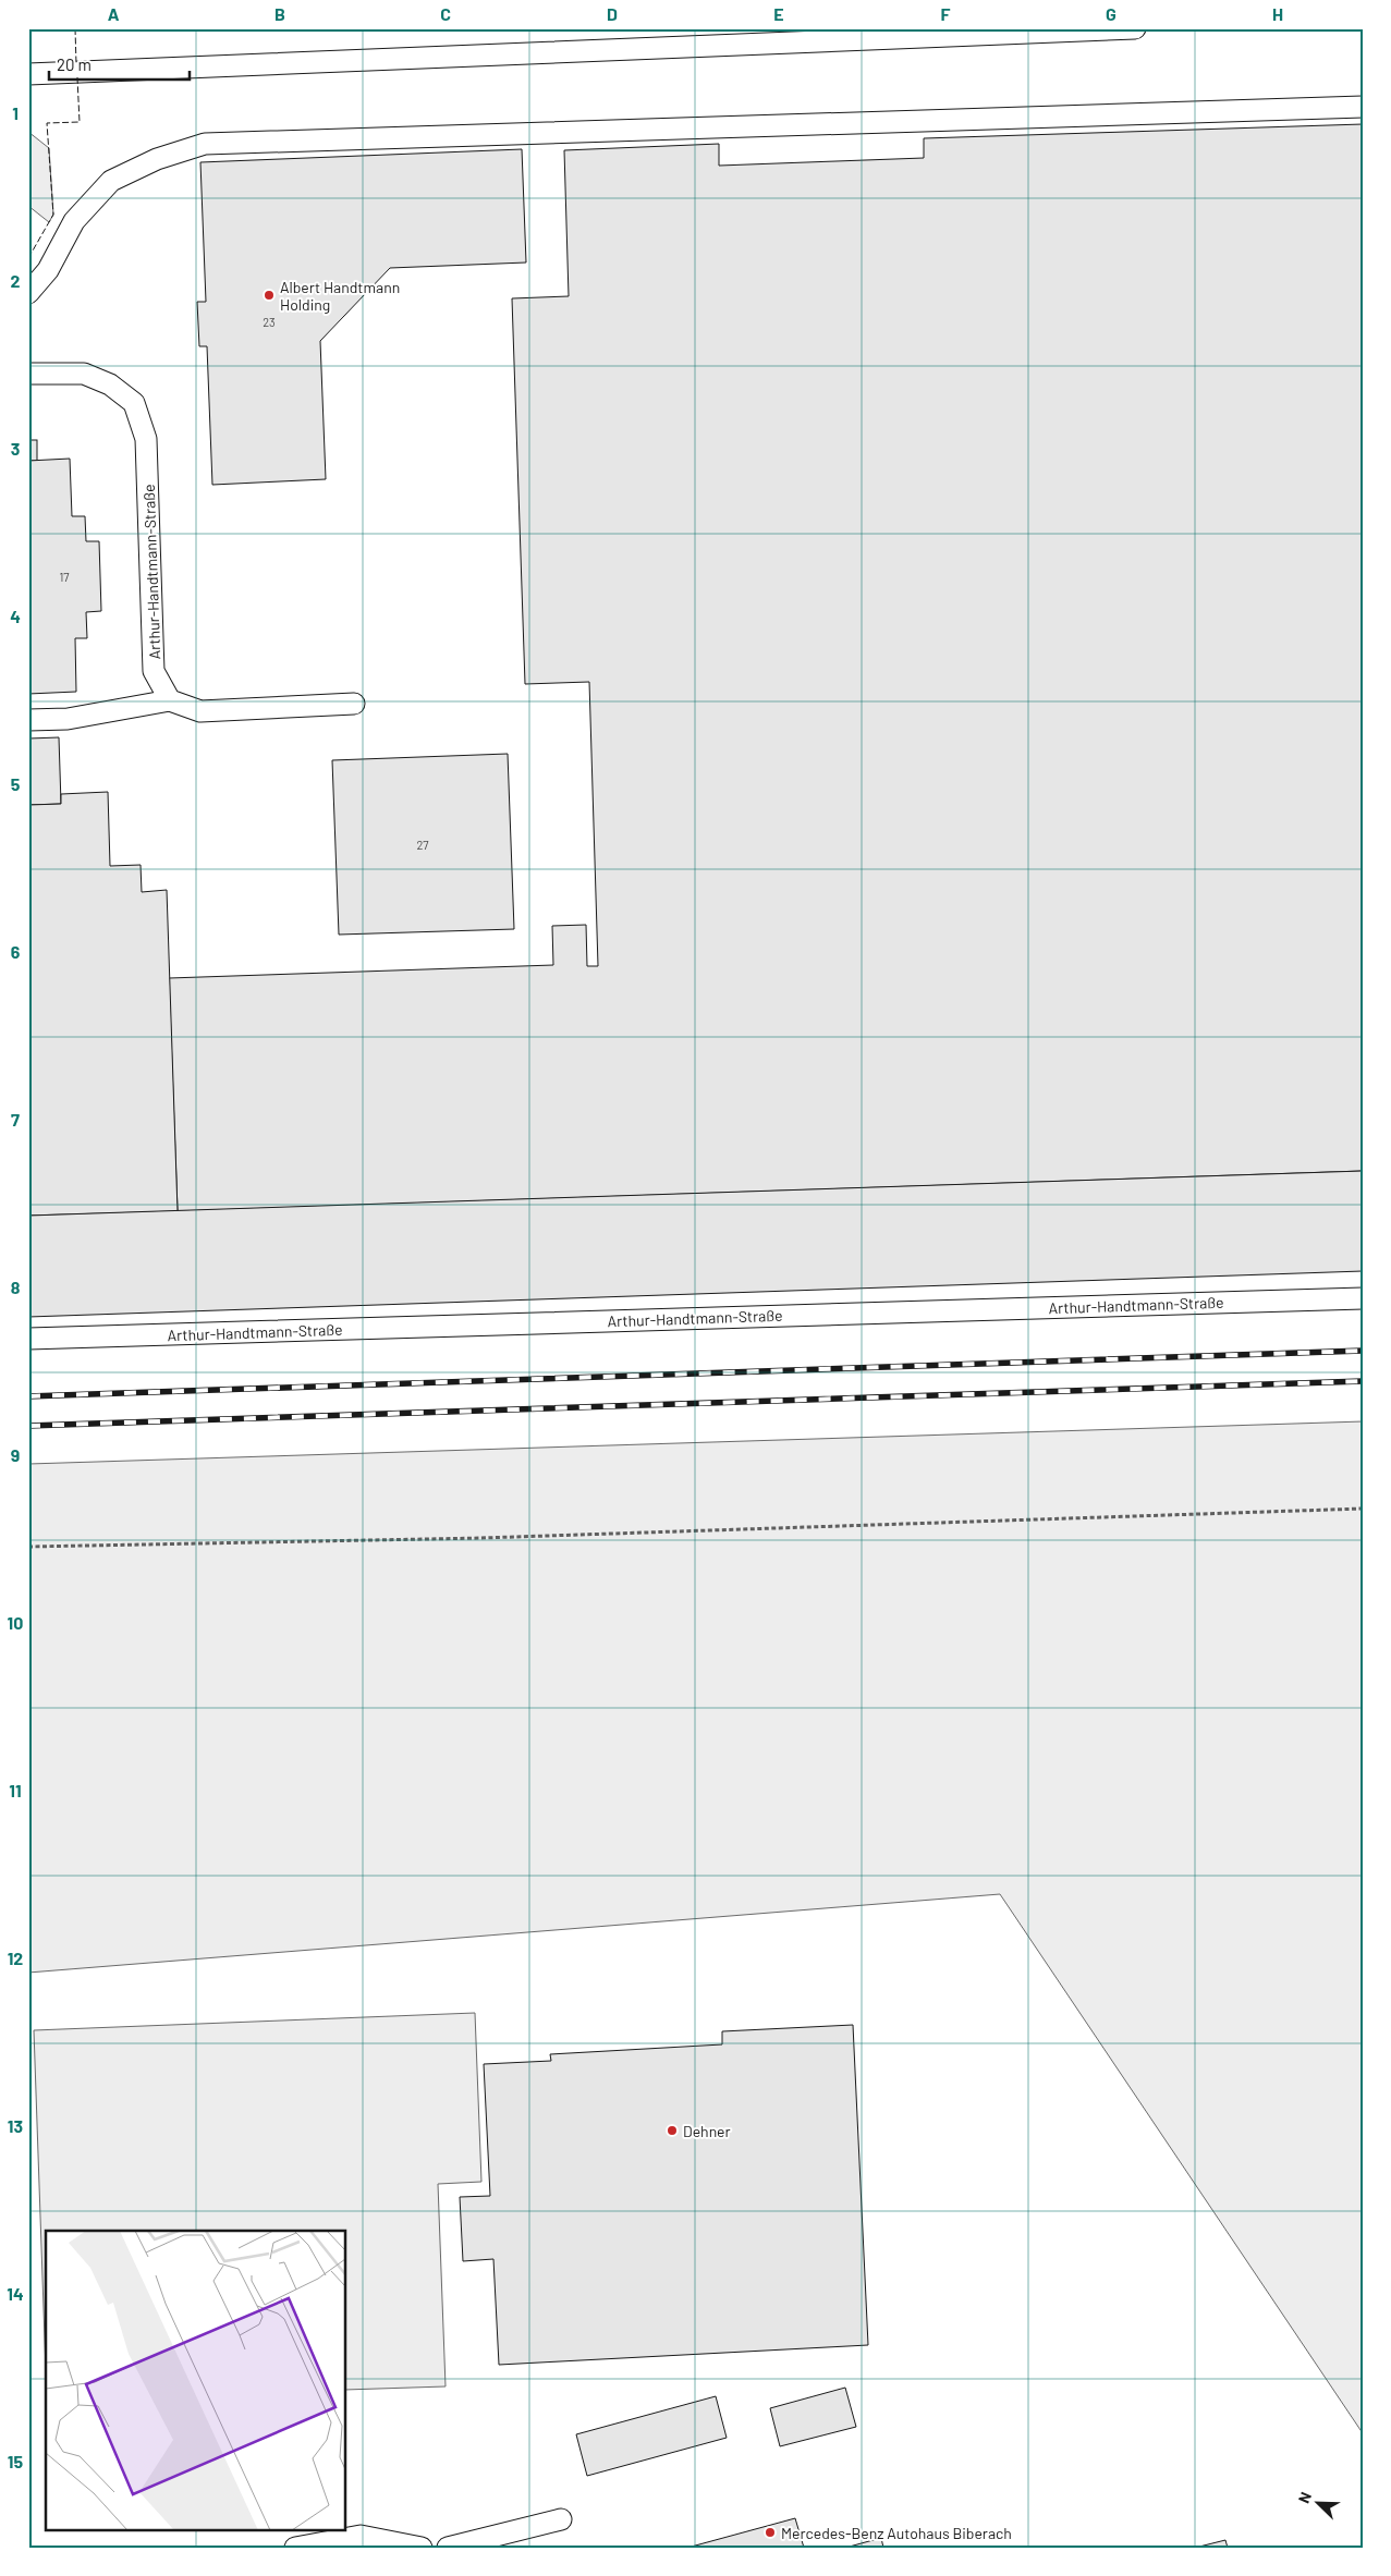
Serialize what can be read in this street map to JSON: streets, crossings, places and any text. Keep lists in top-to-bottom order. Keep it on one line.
{"streets":{"lane":["Arthur-Handtmann-Straße"]},"places":["Albert Handtmann Holding","Dehner","Mercedes-Benz Autohaus Biberach"],"house_numbers":["23","17","27"],"scale_bar":"20 m","north":"top left","grid":{"columns":["A","B","C","D","E","F","G","H"],"rows":["1","2","3","4","5","6","7","8","9","10","11","12","13","14","15"]}}
